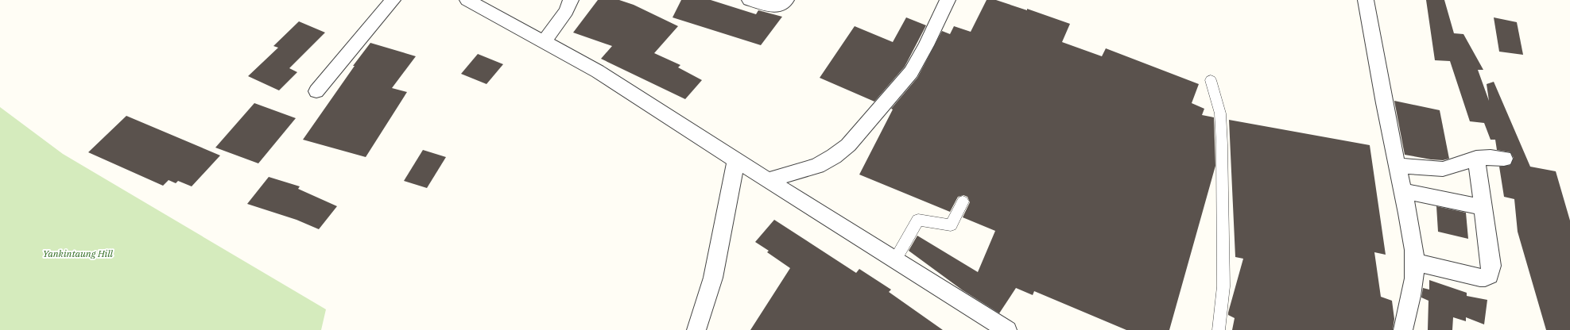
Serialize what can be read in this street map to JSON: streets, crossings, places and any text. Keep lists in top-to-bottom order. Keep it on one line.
{"parks":["Yankintaung Hill"]}
